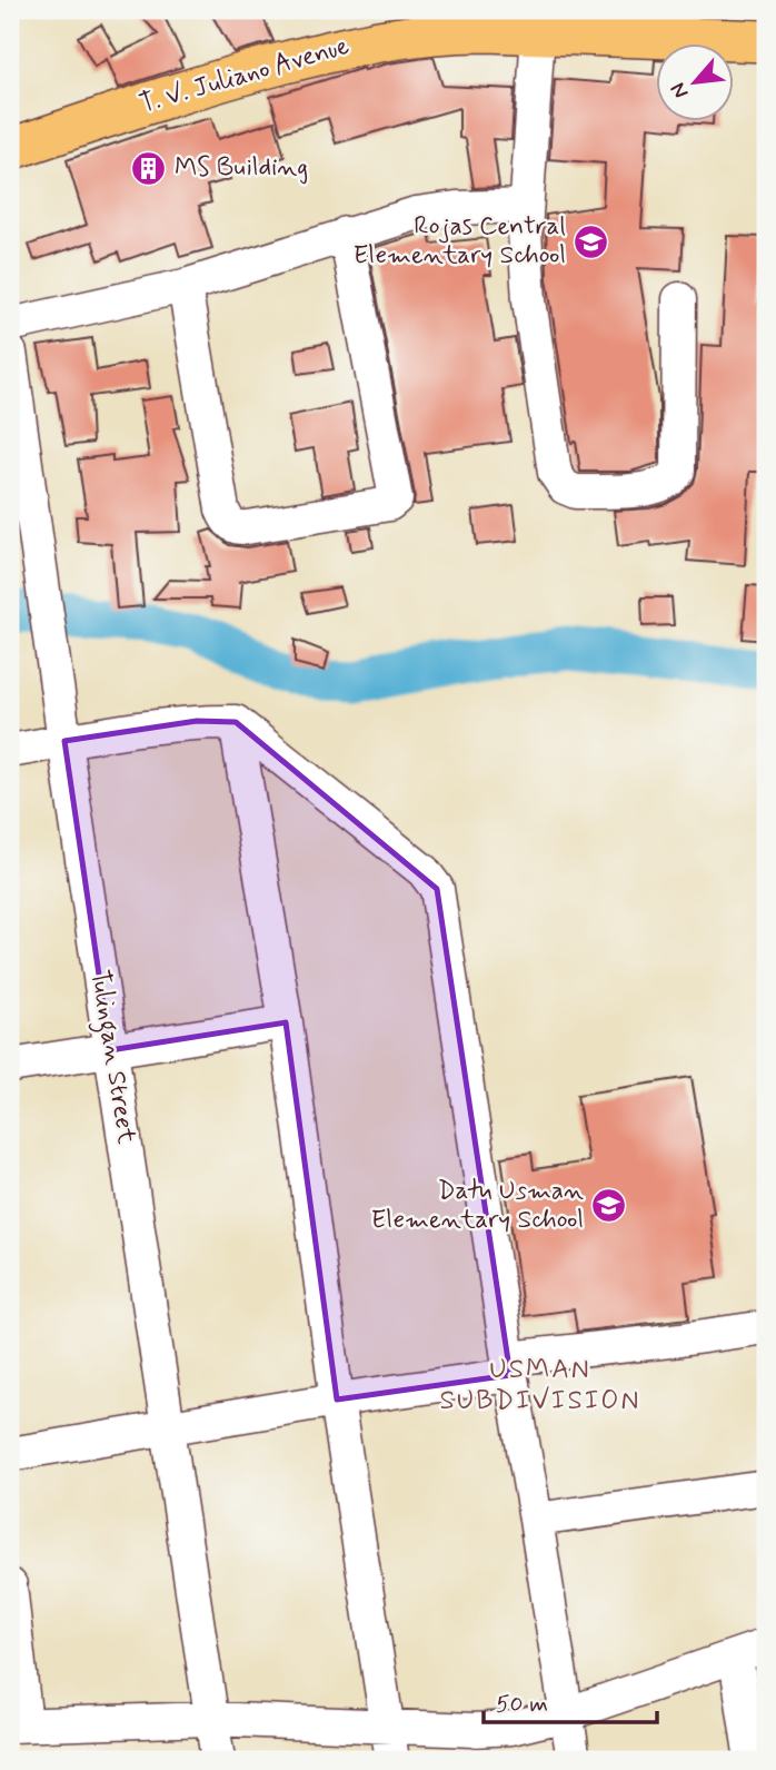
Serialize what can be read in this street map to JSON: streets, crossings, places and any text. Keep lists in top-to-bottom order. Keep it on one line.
{"streets":{"main road":["T. V. Juliano Avenue"],"street":["Tulingan Street"]},"districts":["USMAN SUBDIVISION"],"places":{"building":["MS Building"],"school or university":["Rojas Central Elementary School","Datu Usman Elementary School"]},"scale_bar":"50 m","north":"bottom left"}
